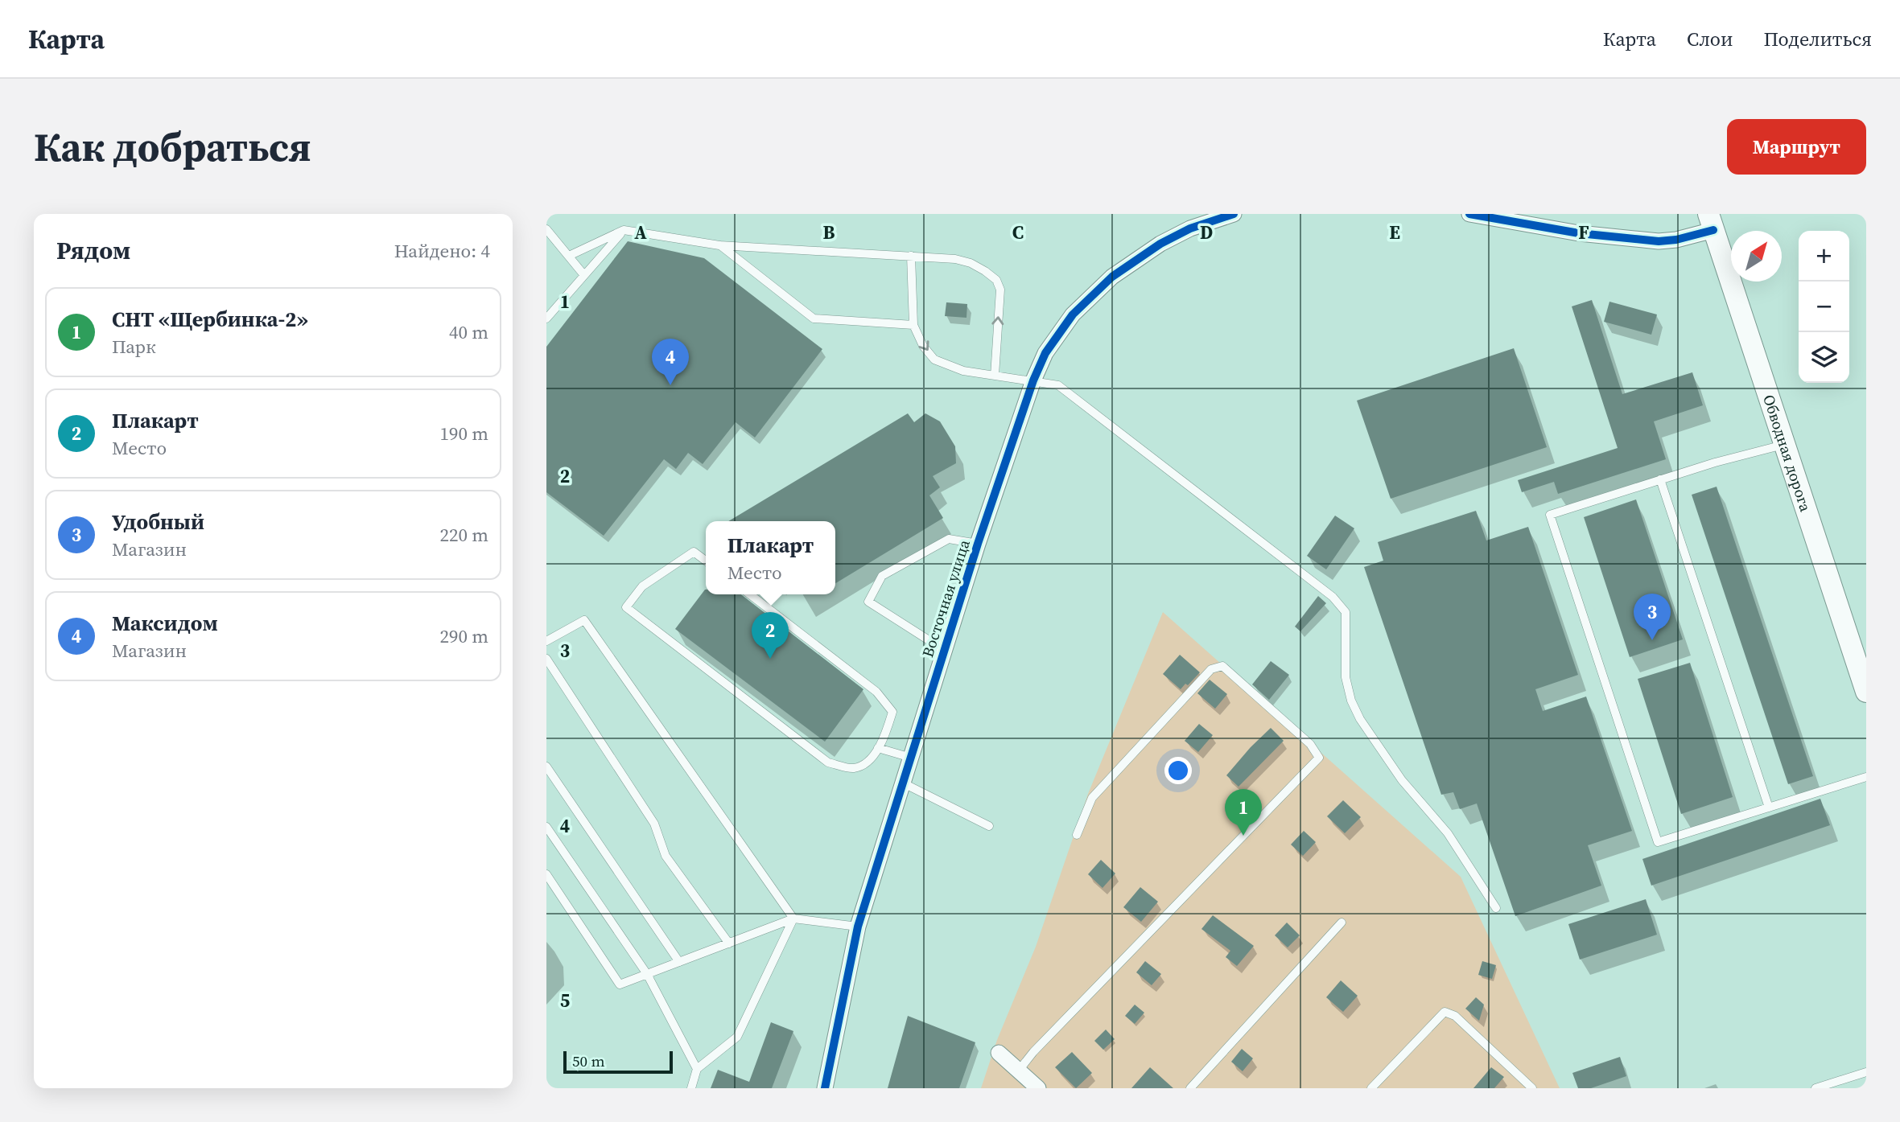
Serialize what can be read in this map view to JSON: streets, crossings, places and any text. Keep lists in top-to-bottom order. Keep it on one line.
{"streets":{"main road":["Обводная дорога"],"street":["Восточная улица"]},"scale_bar":"50 m","north":"top right","page":{"header":"Карта","nav":["Карта","Слои","Поделиться"],"buttons":"Маршрут","title":"Как добраться","heading":["Рядом","Найдено: 4"],"map_buttons":["+","−"],"list":[{"mark":"1","name":"СНТ «Щербинка-2»","note":"Парк","value":"40 m"},{"mark":"2","name":"Плакарт","note":"Место","value":"190 m"},{"mark":"3","name":"Удобный","note":"Магазин","value":"220 m"},{"mark":"4","name":"Максидом","note":"Магазин","value":"290 m"}],"pins":["4","3","2","1"],"popup":["Плакарт","Место"],"scale":"50 m"},"grid":{"columns":["A","B","C","D","E","F"],"rows":["1","2","3","4","5"]}}
